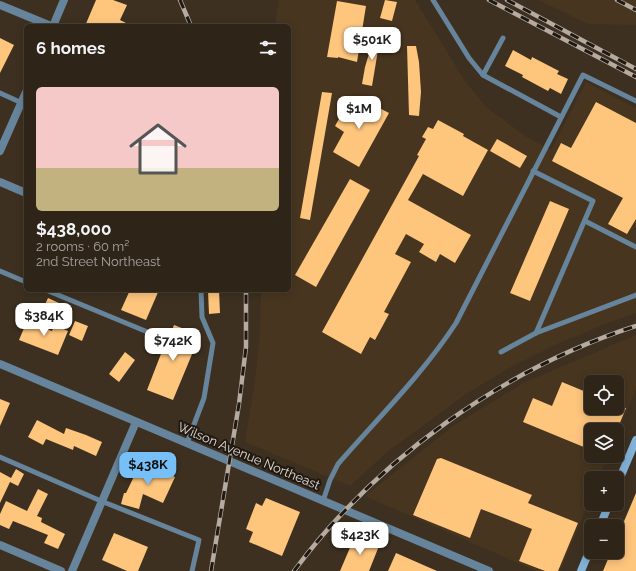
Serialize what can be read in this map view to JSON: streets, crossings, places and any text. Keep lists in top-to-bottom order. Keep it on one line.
{"streets":{"street":["Wilson Avenue Northeast"]},"page":{"heading":"6 homes","price":["$501K","$1M","$384K","$742K","$438K","$423K"],"list":[{"name":"$438,000","note":"2 rooms · 60 m² · 2nd Street Northeast"}],"map_buttons":["+","−"]}}
